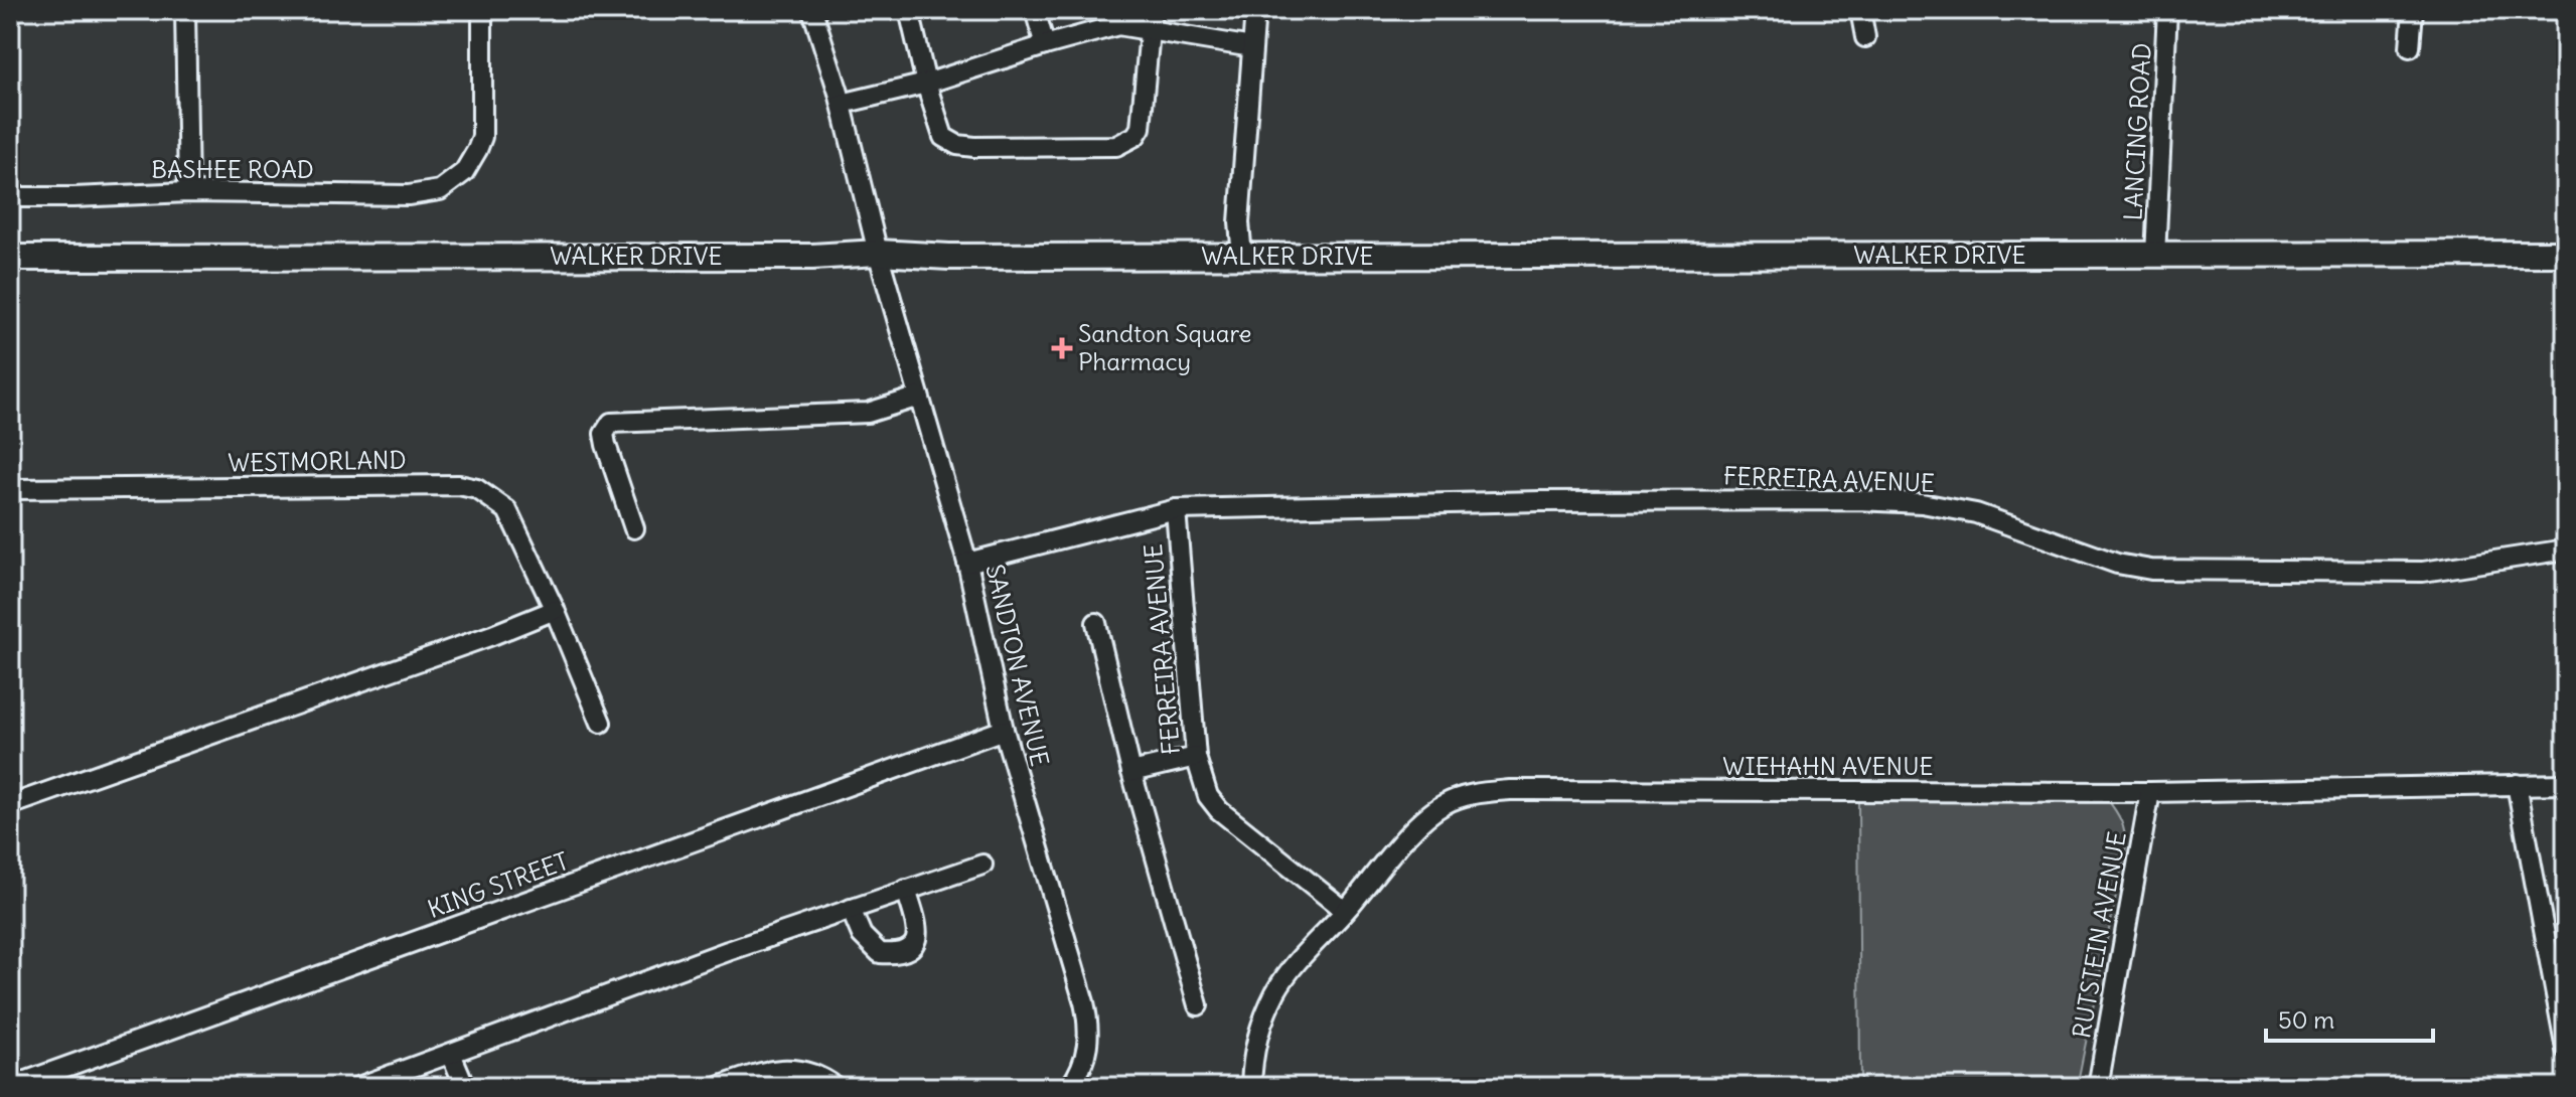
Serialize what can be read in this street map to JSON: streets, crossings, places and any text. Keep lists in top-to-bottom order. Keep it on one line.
{"streets":{"street":["LANCING ROAD","BASHEE ROAD","WALKER DRIVE","WESTMORLAND","FERREIRA AVENUE","SANDTON AVENUE","WIEHAHN AVENUE","KING STREET","RUTSTEIN AVENUE"]},"crossings":[["LANCING ROAD","WALKER DRIVE"],["WALKER DRIVE","SANDTON AVENUE"],["FERREIRA AVENUE","SANDTON AVENUE"],["FERREIRA AVENUE","WIEHAHN AVENUE"],["SANDTON AVENUE","KING STREET"],["WIEHAHN AVENUE","RUTSTEIN AVENUE"]],"places":{"health":["Sandton Square Pharmacy"]},"scale_bar":"50 m"}
